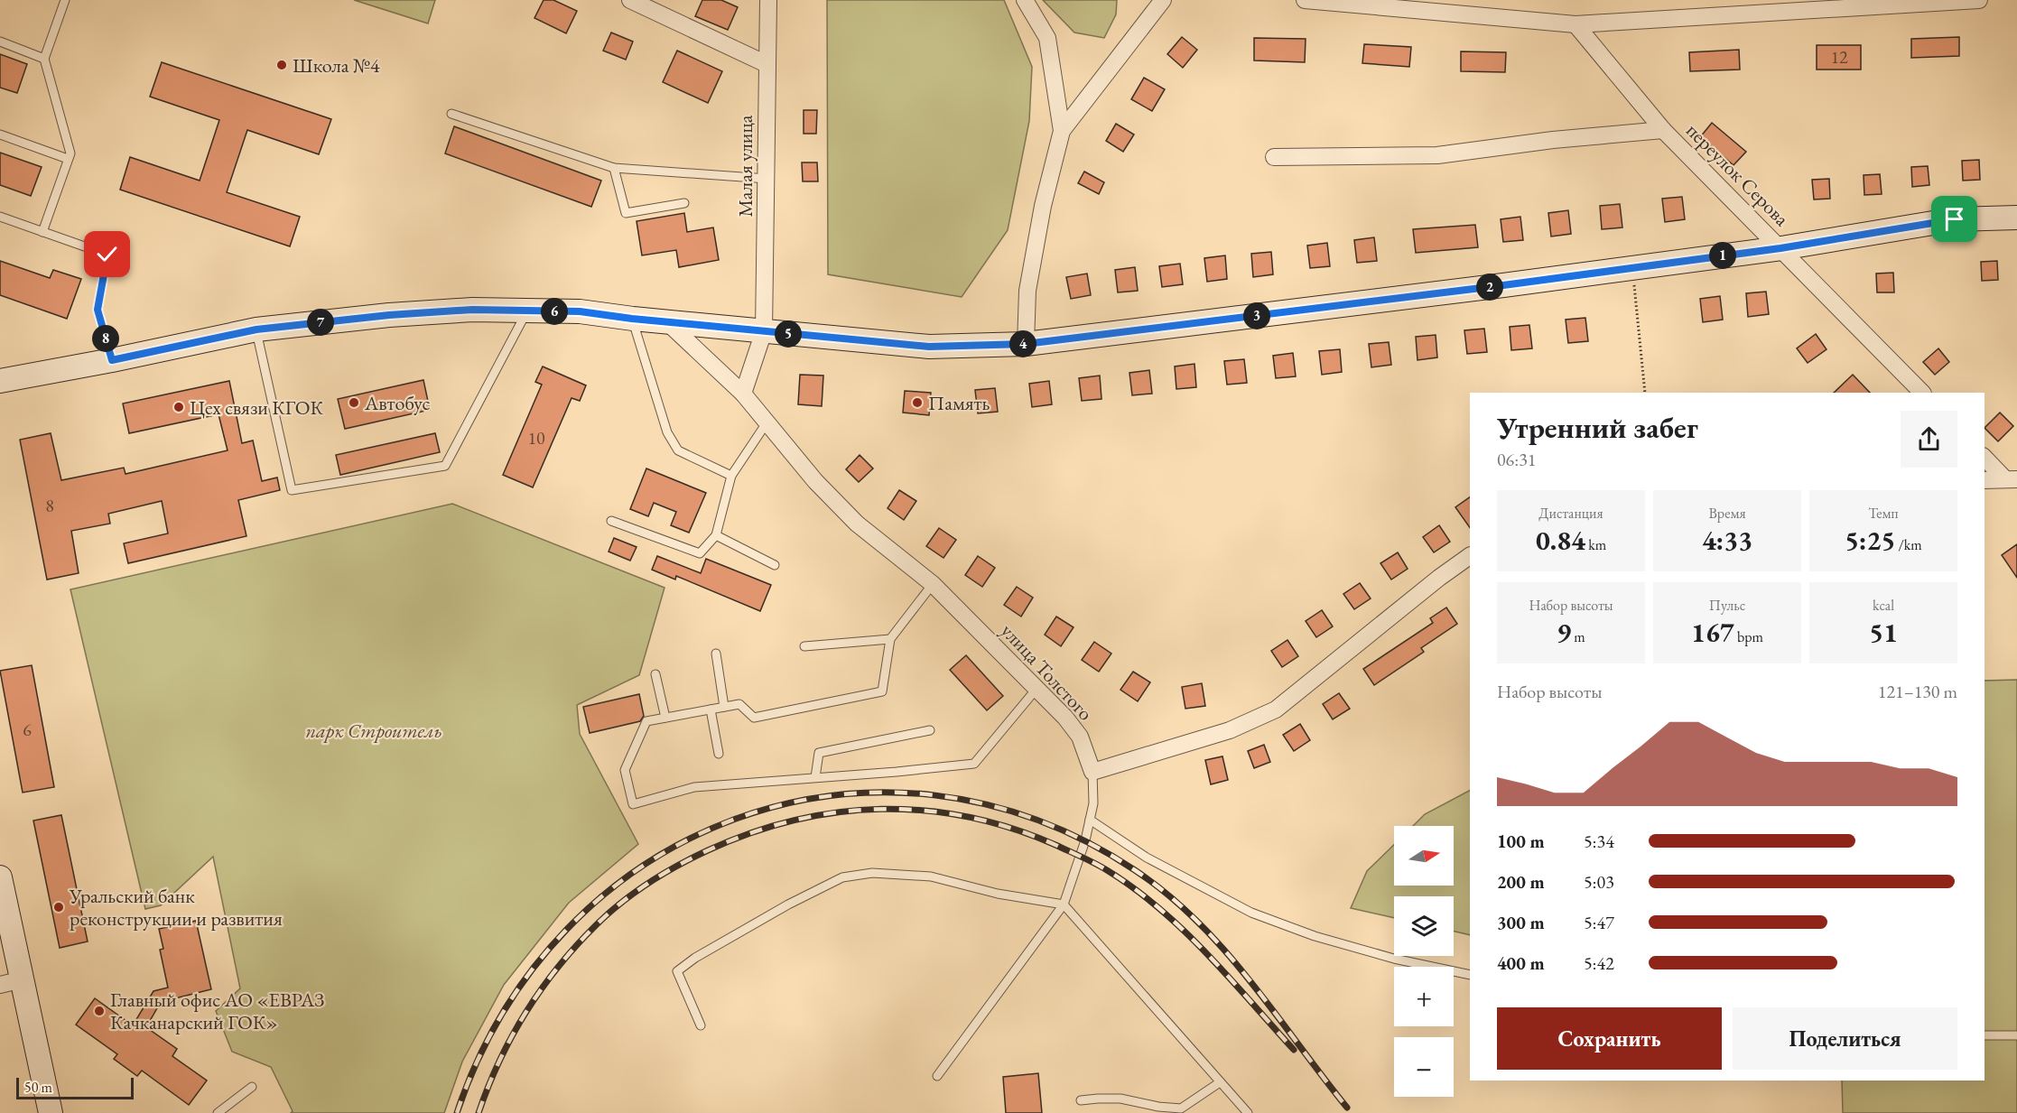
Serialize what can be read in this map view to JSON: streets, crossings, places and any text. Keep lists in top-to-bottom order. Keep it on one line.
{"streets":{"street":["Малая улица","переулок Серова","улица Толстого"]},"crossings":[["Малая улица","улица Толстого"]],"parks":["парк Строитель"],"places":["Школа №4","Автобус","Память","Цех связи КГОК","Уральский банк реконструкции и развития","Главный офис АО «ЕВРАЗ Качканарский ГОК»"],"house_numbers":["12","10","8","6"],"scale_bar":"50 m","north":"right","page":{"pins":["1","2","6","3","7","5","8","4"],"heading":["Утренний забег","06:31"],"stats":[["Дистанция","0.84 km"],["Время","4:33"],["Темп","5:25 /km"],["Набор высоты","9 m"],["Пульс","167 bpm"],["kcal","51"]],"chart":["Набор высоты","121–130 m"],"list":[{"name":"100 m","note":"5:34"},{"name":"200 m","note":"5:03"},{"name":"300 m","note":"5:47"},{"name":"400 m","note":"5:42"}],"map_buttons":["+","−"],"buttons":["Сохранить","Поделиться"],"scale":"50 m"}}
